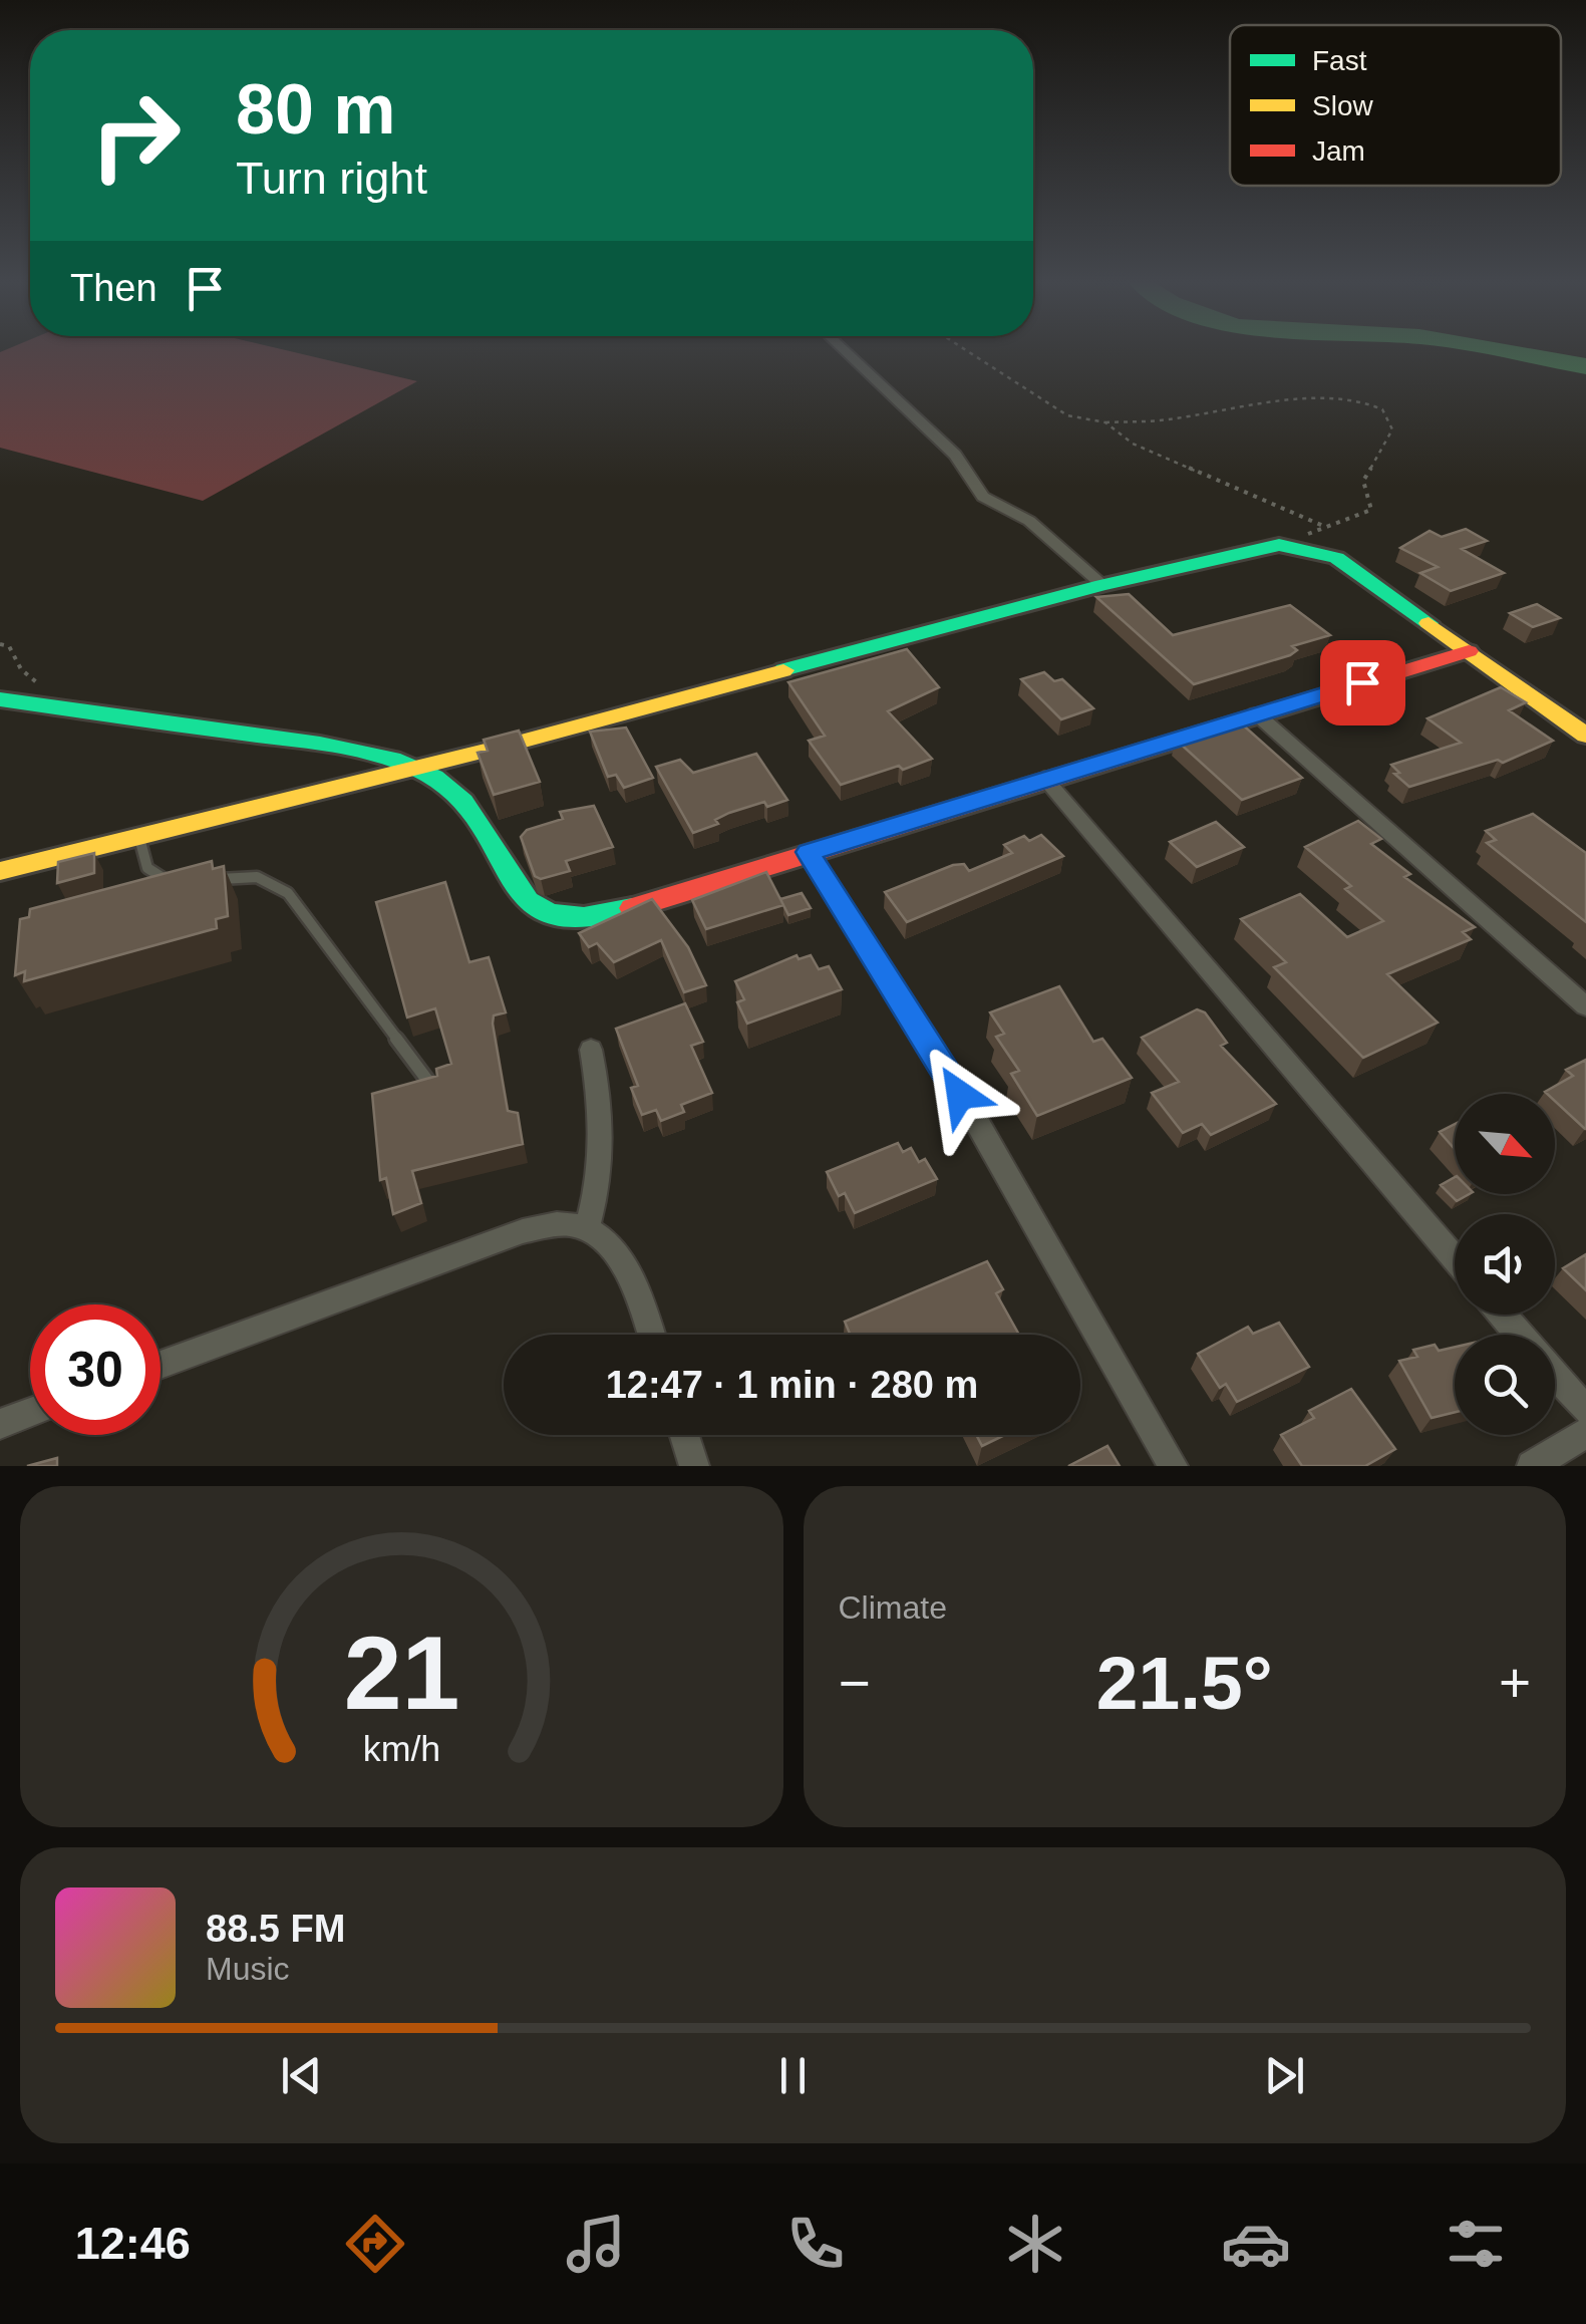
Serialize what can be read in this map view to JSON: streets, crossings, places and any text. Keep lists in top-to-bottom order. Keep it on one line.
{"legend":["Fast","Slow","Jam"],"north":"bottom right","page":{"turn":["80 m","Turn right"],"then":"Then","limit":"30","trip":"12:47 · 1 min · 280 m","tile":"Climate","heat":["−","21.5°","+"],"song":["88.5 FM","Music"],"tabs":"12:46","gauge":["21","km/h"]}}
